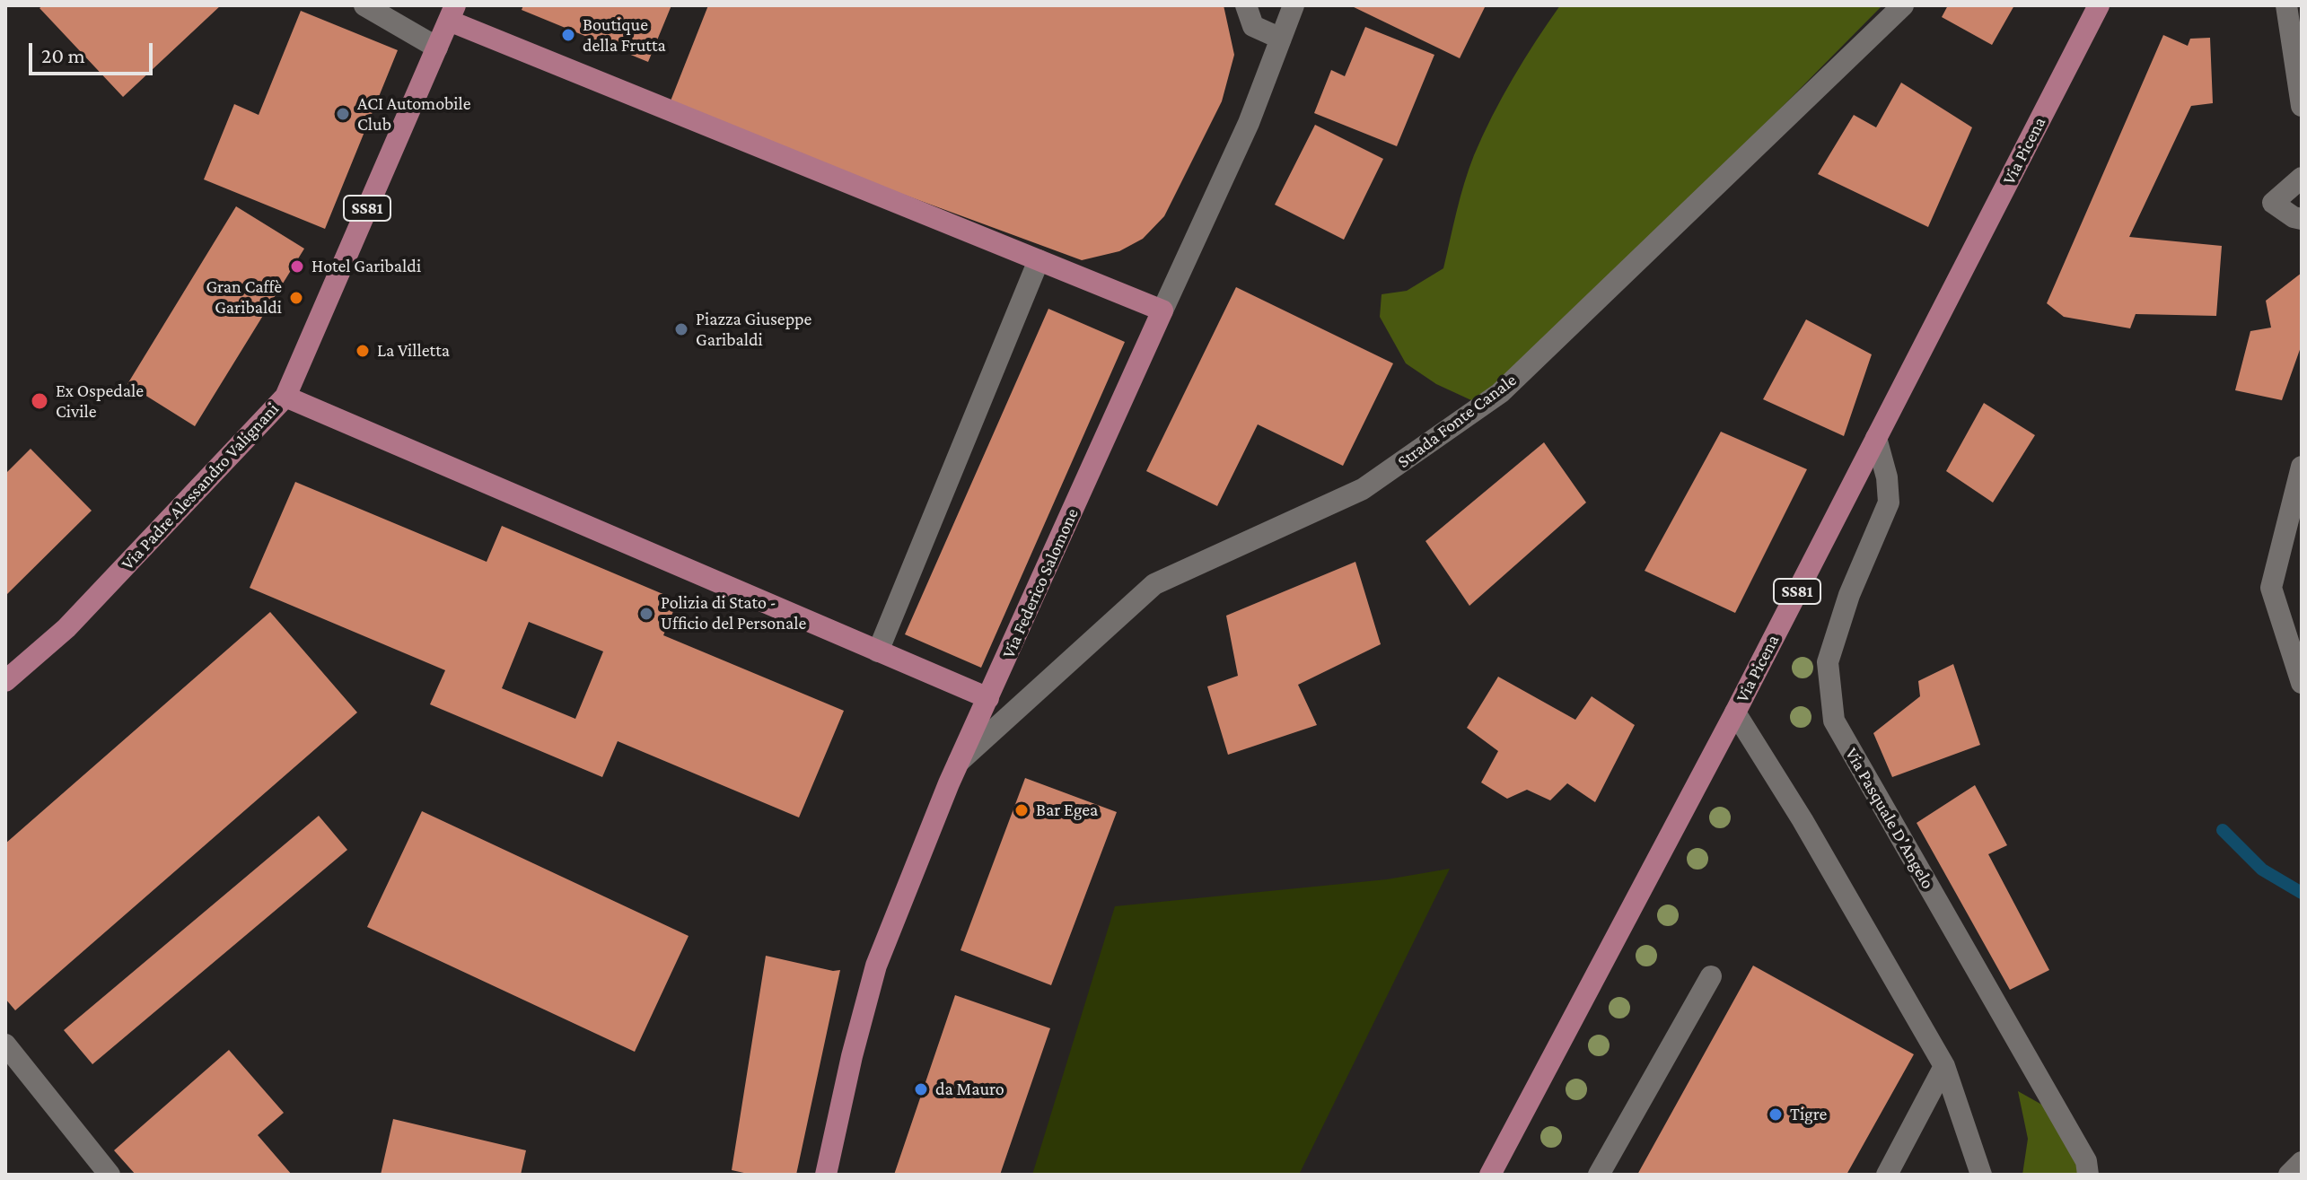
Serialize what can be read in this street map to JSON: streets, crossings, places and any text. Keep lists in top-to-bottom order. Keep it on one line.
{"streets":{"main road":["Via Picena","SS81","Via Padre Alessandro Valignani","Via Federico Salomone"],"street":["Strada Fonte Canale","Via Pasquale D'Angelo"]},"crossings":[["Via Picena","Via Pasquale D'Angelo"],["Strada Fonte Canale","Via Federico Salomone"]],"places":["Boutique della Frutta","ACI Automobile Club","Hotel Garibaldi","Gran Caffè Garibaldi","Piazza Giuseppe Garibaldi","La Villetta","Ex Ospedale Civile","Polizia di Stato - Ufficio del Personale","Bar Egea","da Mauro","Tigre"],"scale_bar":"20 m"}
